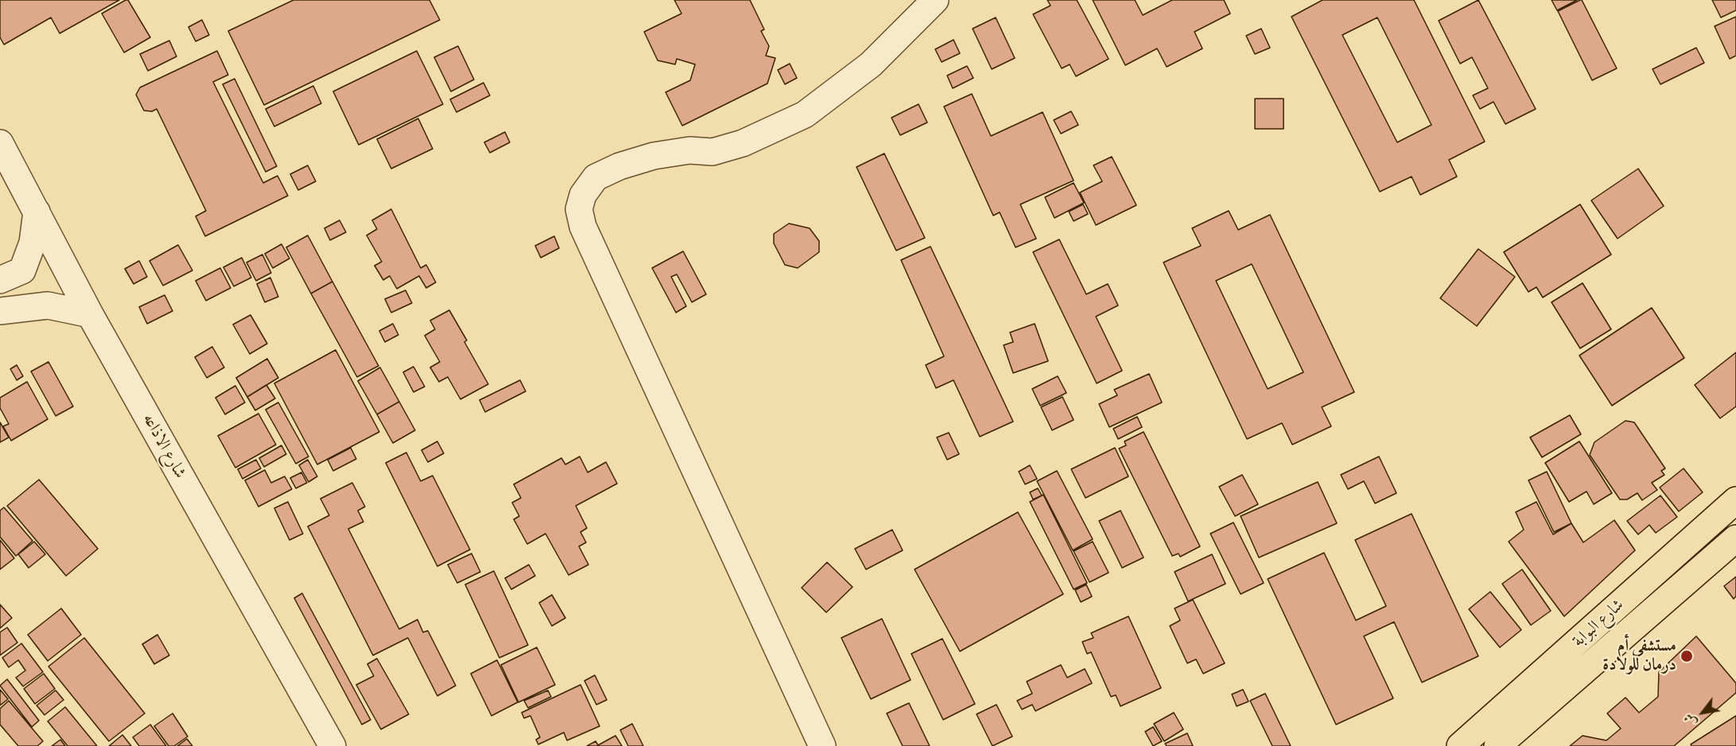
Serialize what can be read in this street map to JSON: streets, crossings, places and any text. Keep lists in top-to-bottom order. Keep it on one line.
{"streets":{"main road":["شارع البوابة"],"street":["شارع الاذاعه"]},"places":["مستشفى أم درمان للولادة"],"north":"bottom left"}
